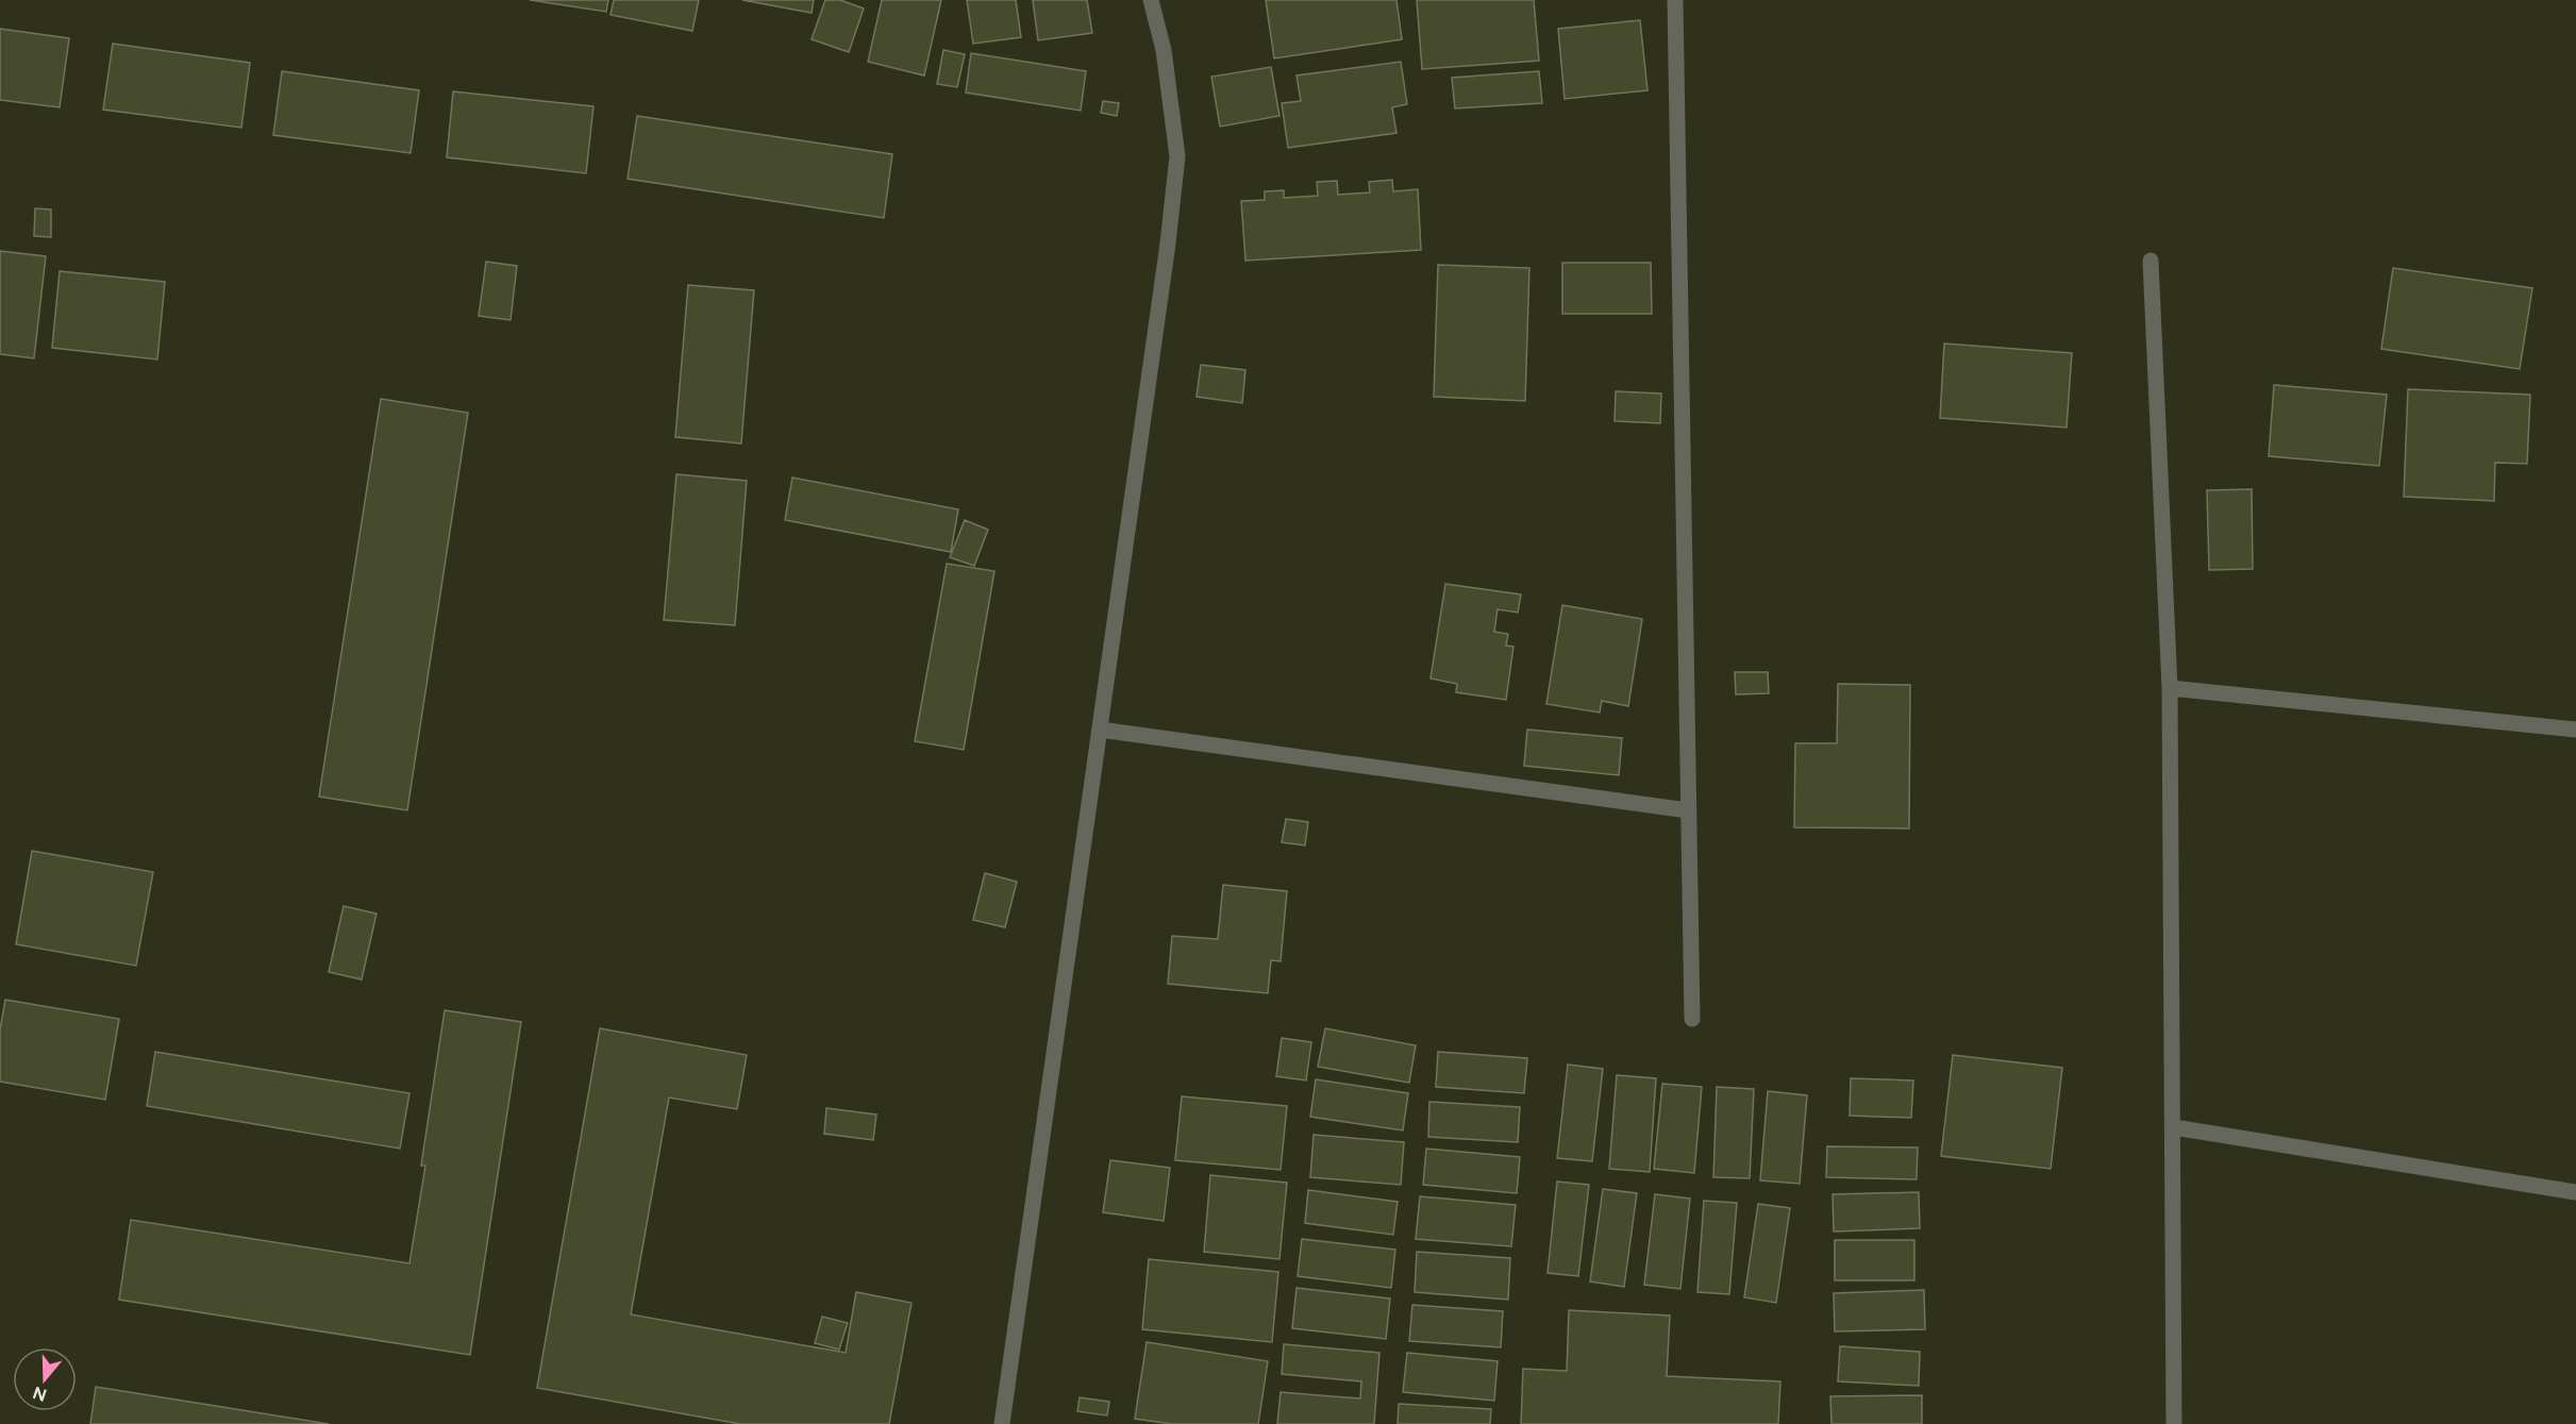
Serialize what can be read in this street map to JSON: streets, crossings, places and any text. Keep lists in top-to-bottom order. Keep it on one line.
{"north":"bottom"}
